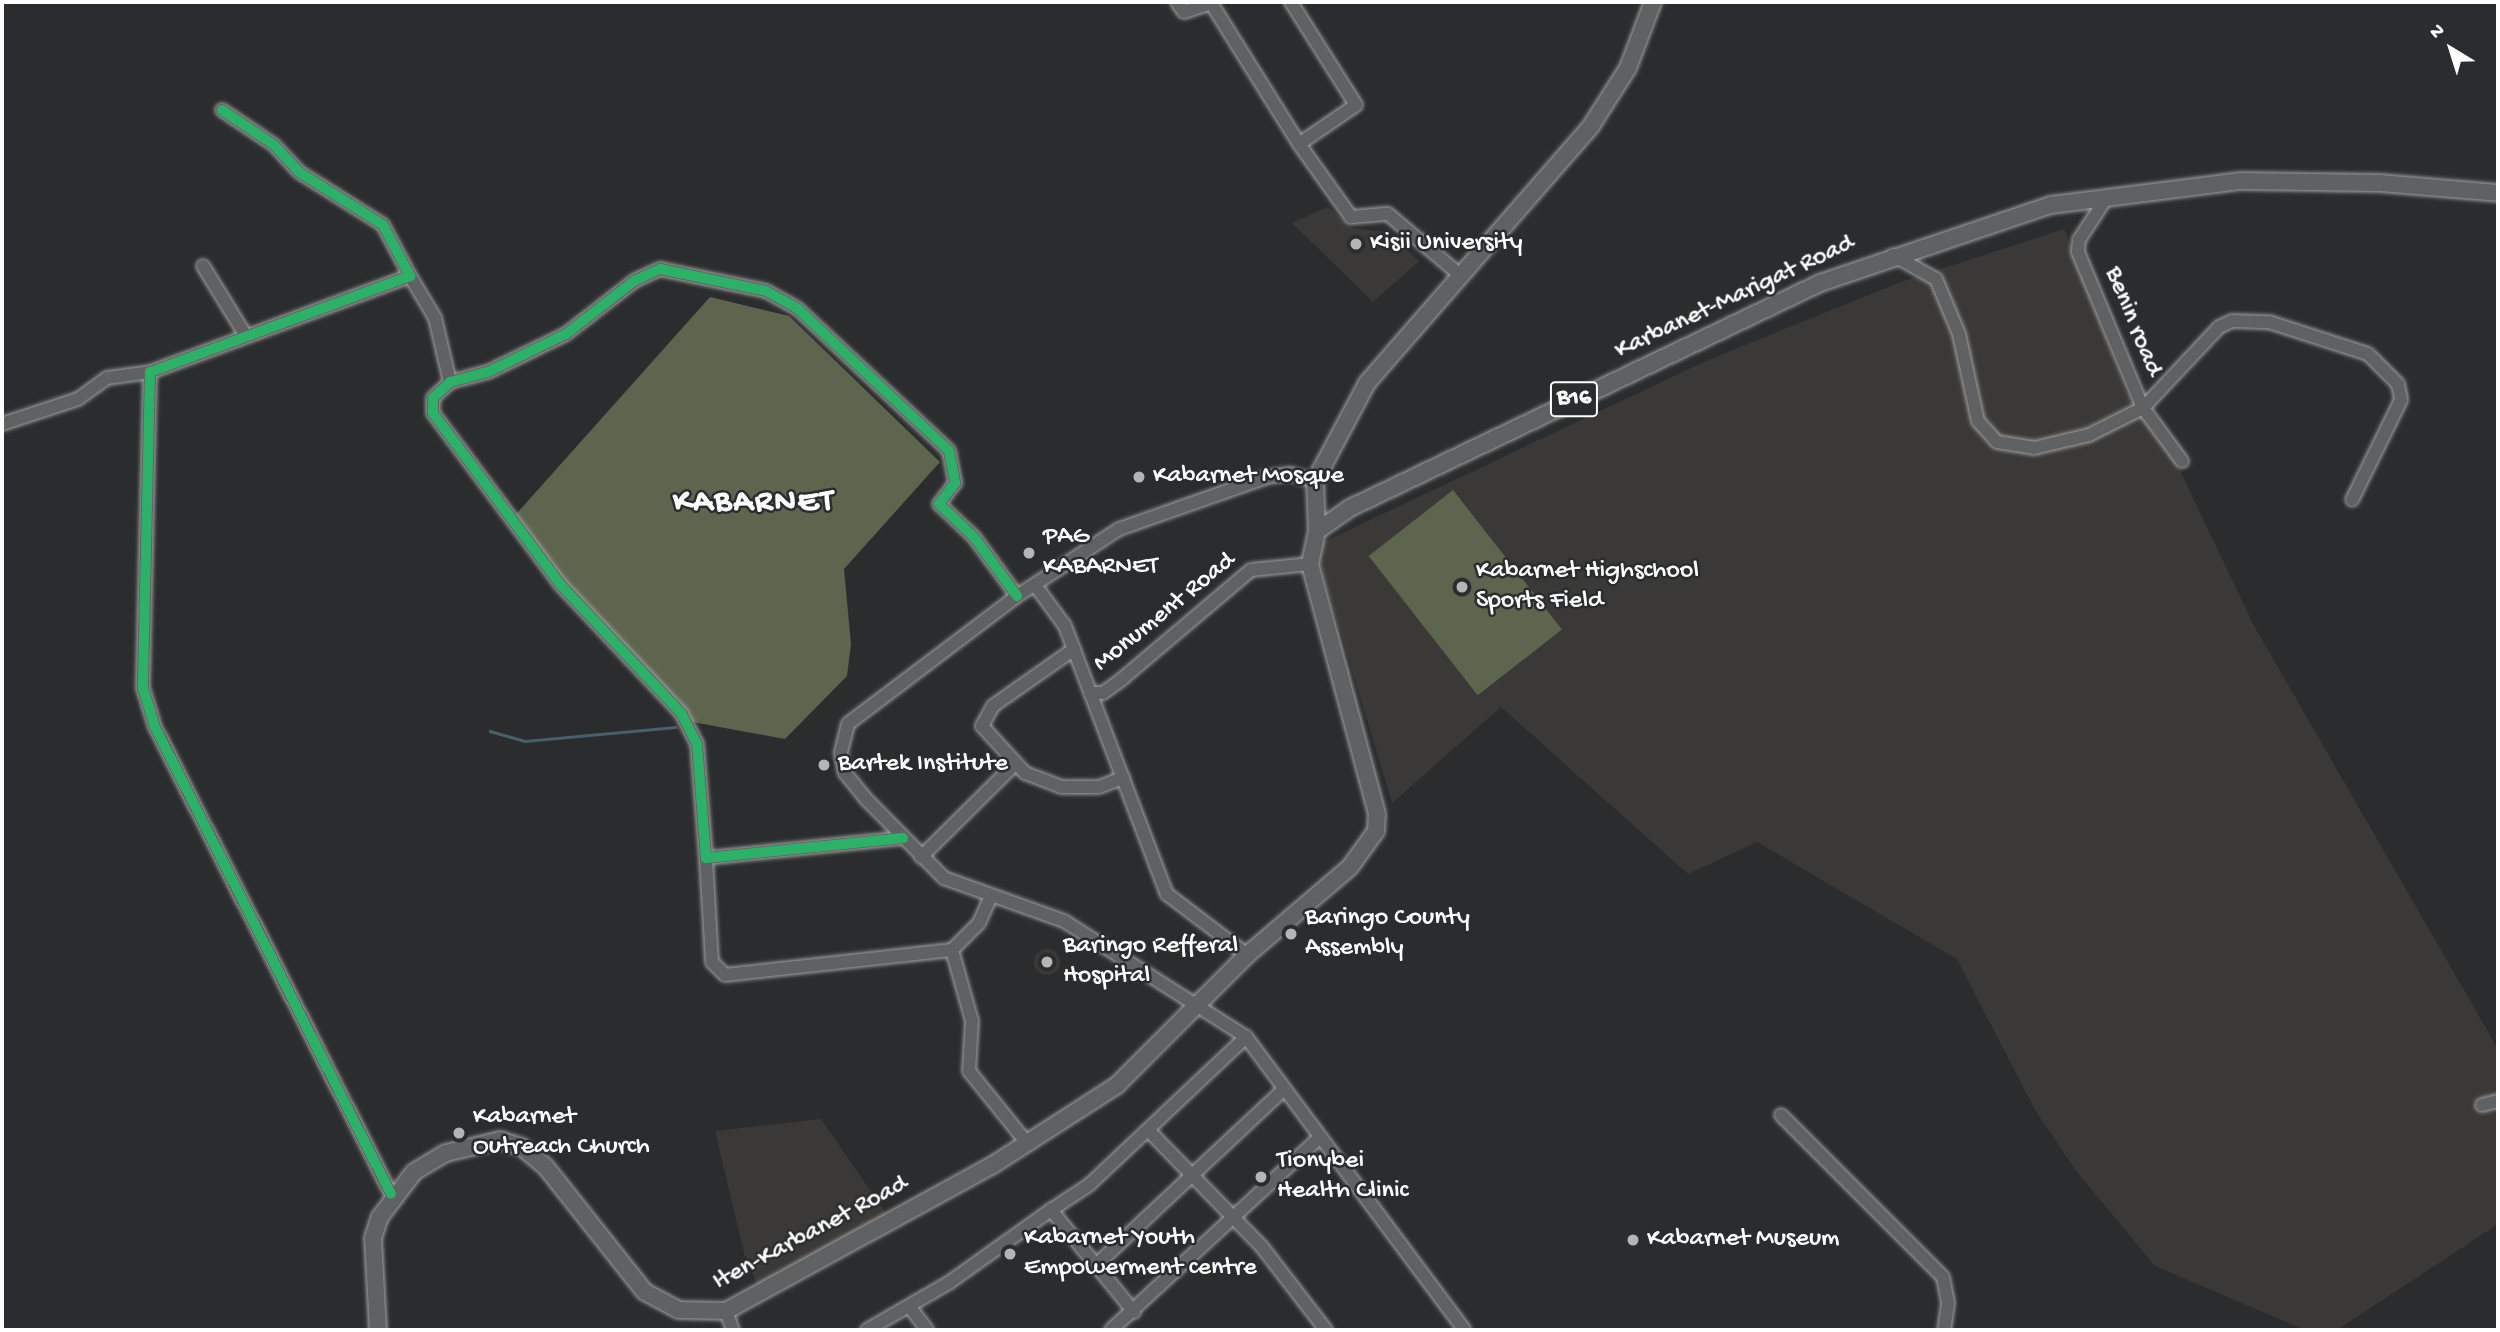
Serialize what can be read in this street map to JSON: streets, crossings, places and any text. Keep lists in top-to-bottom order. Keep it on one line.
{"streets":{"main road":["Karbanet-Marigat Road","B16","Iten-Karbanet Road"],"street":["Benin road","Monument Road"]},"crossings":[["Karbanet-Marigat Road","Benin road"]],"districts":["KABARNET"],"places":["Kisii University","Kabarnet Mosque","PAG KABARNET","Kabarnet Highschool Sports Field","Bartek Institute","Baringo County Assembly","Baringo Refferal Hospital","Kabarnet Outreach Church","Tionybei Health Clinic","Kabarnet Museum","Kabarnet Youth Empowerment centre"],"north":"top left"}
